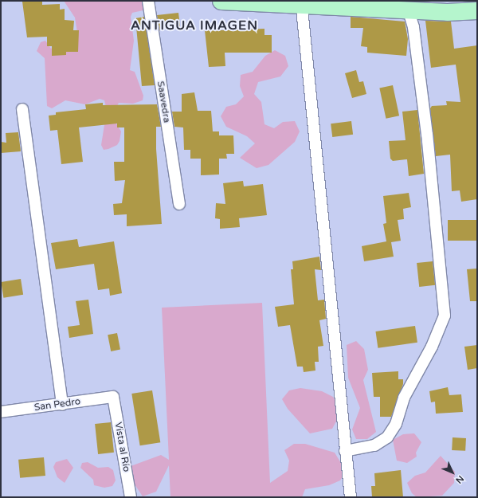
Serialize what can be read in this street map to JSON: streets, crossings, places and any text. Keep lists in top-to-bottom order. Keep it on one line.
{"streets":{"street":["Saavedra","San Pedro","Vista al Río"]},"crossings":[["San Pedro","Vista al Río"]],"districts":["ANTIGUA IMAGEN"],"north":"bottom right"}
